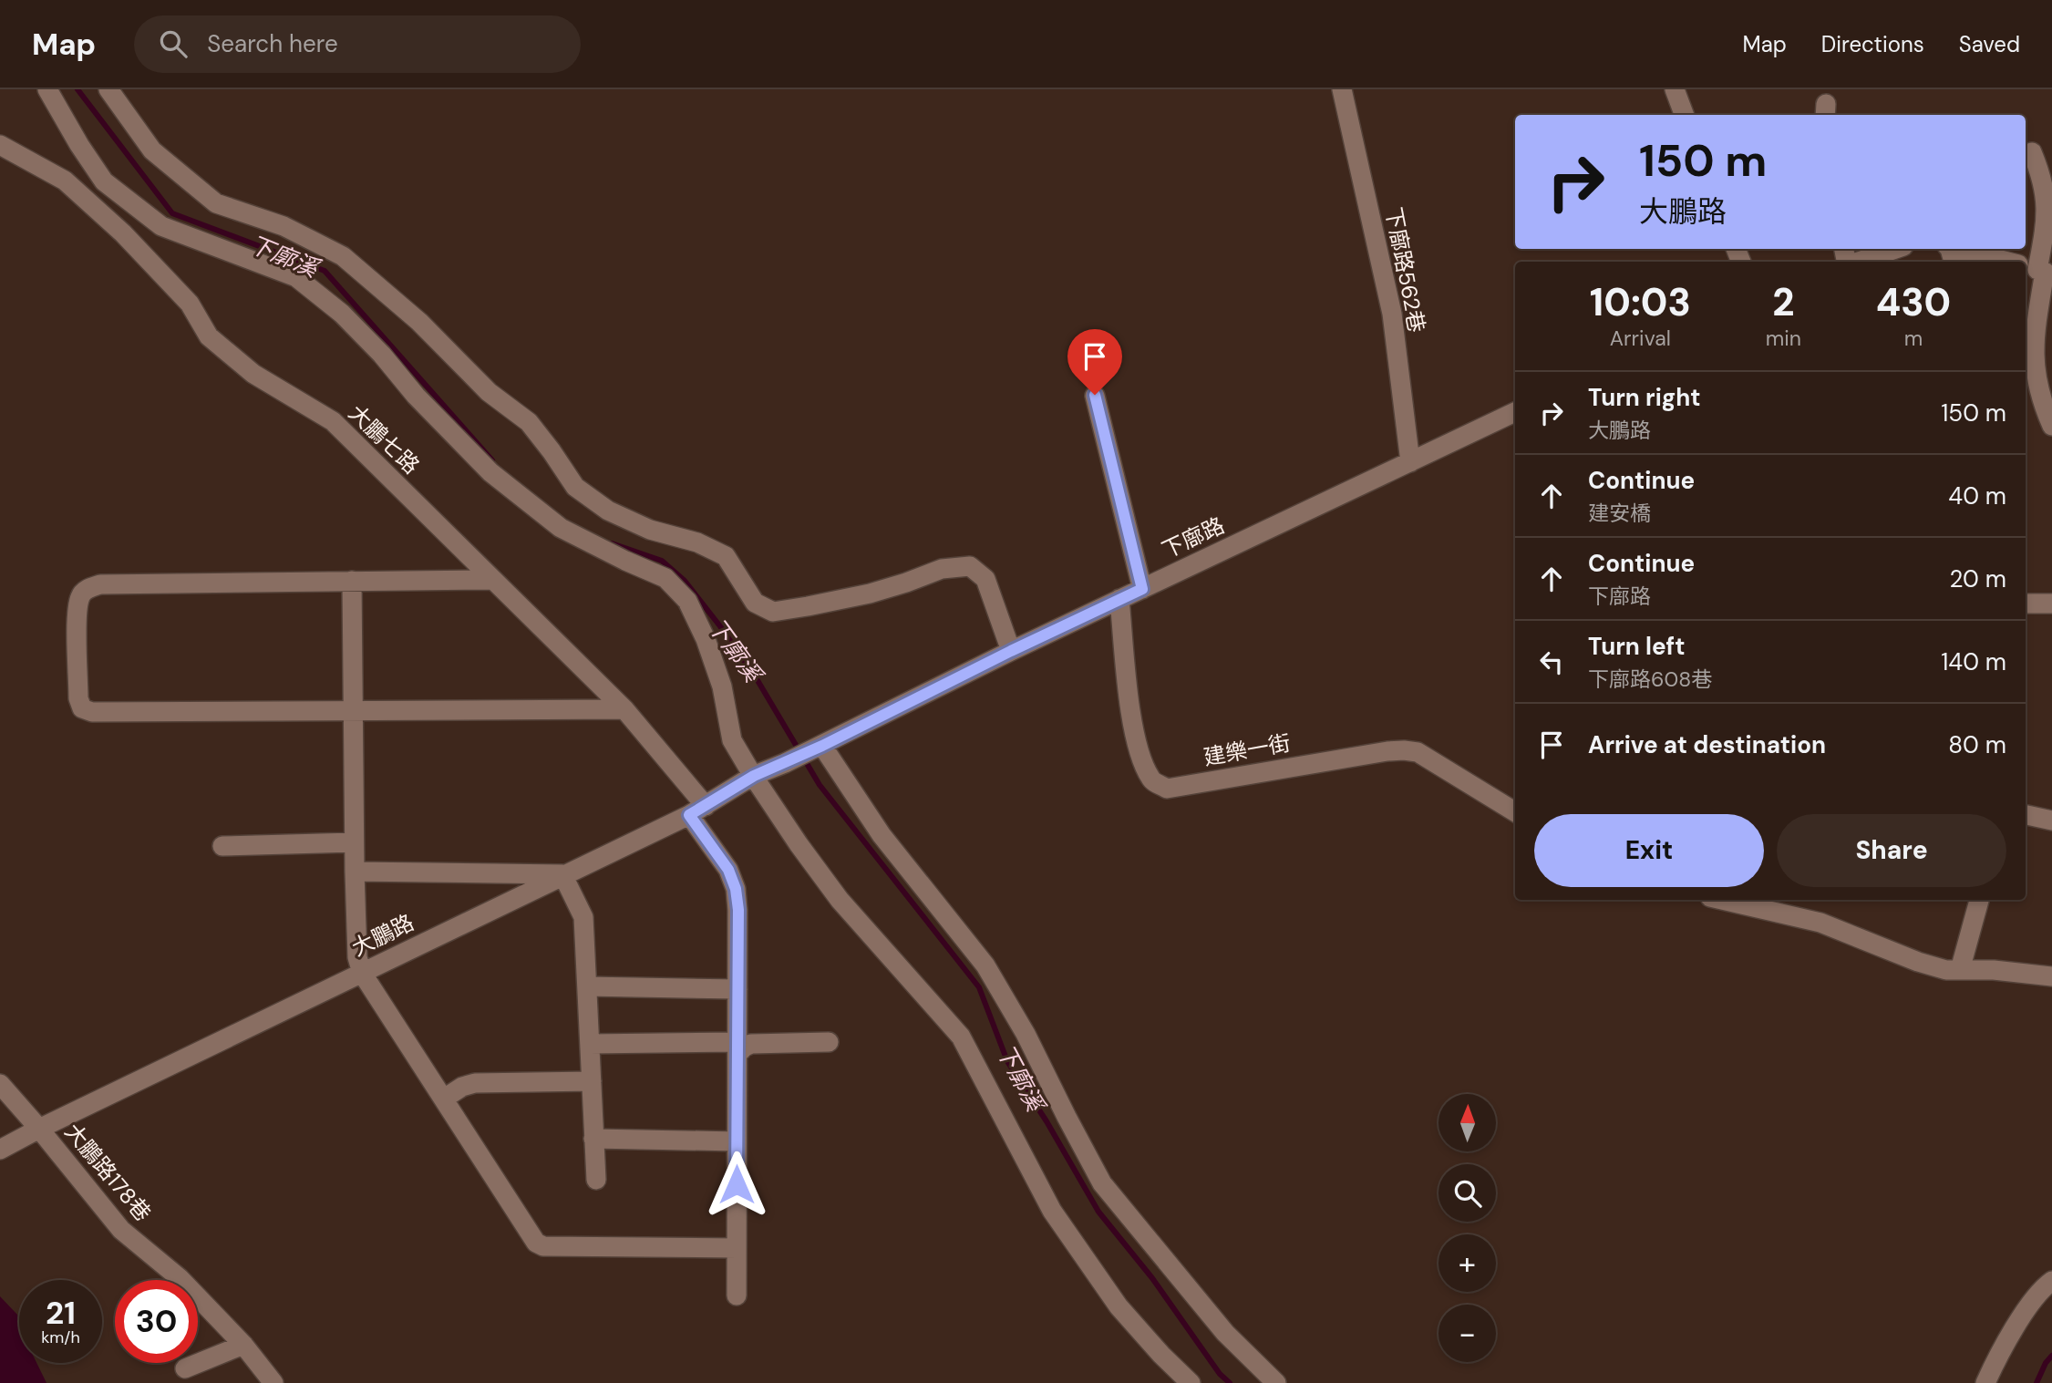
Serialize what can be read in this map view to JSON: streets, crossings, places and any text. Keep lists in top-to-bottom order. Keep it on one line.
{"streets":{"street":["下廍路562巷","大鵬七路","下廍路","建樂一街","大鵬路","大鵬路178巷"]},"crossings":[["下廍路562巷","下廍路"],["大鵬七路","大鵬路"],["下廍路","建樂一街"],["下廍路","大鵬路"],["大鵬路","大鵬路178巷"]],"water":["下廓溪"],"north":"top","page":{"header":"Map","search":"Search here","nav":["Map","Directions","Saved"],"turn":["150 m","大鵬路"],"eta":["10:03","Arrival","2","min","430","m"],"list":[{"name":"Turn right","note":"大鵬路","value":"150 m"},{"name":"Continue","note":"建安橋","value":"40 m"},{"name":"Continue","note":"下廍路","value":"20 m"},{"name":"Turn left","note":"下廍路608巷","value":"140 m"},{"name":"Arrive at destination","value":"80 m"}],"buttons":["Exit","Share"],"map_buttons":["+","−"],"speed":"21 km/h","limit":"30"}}
